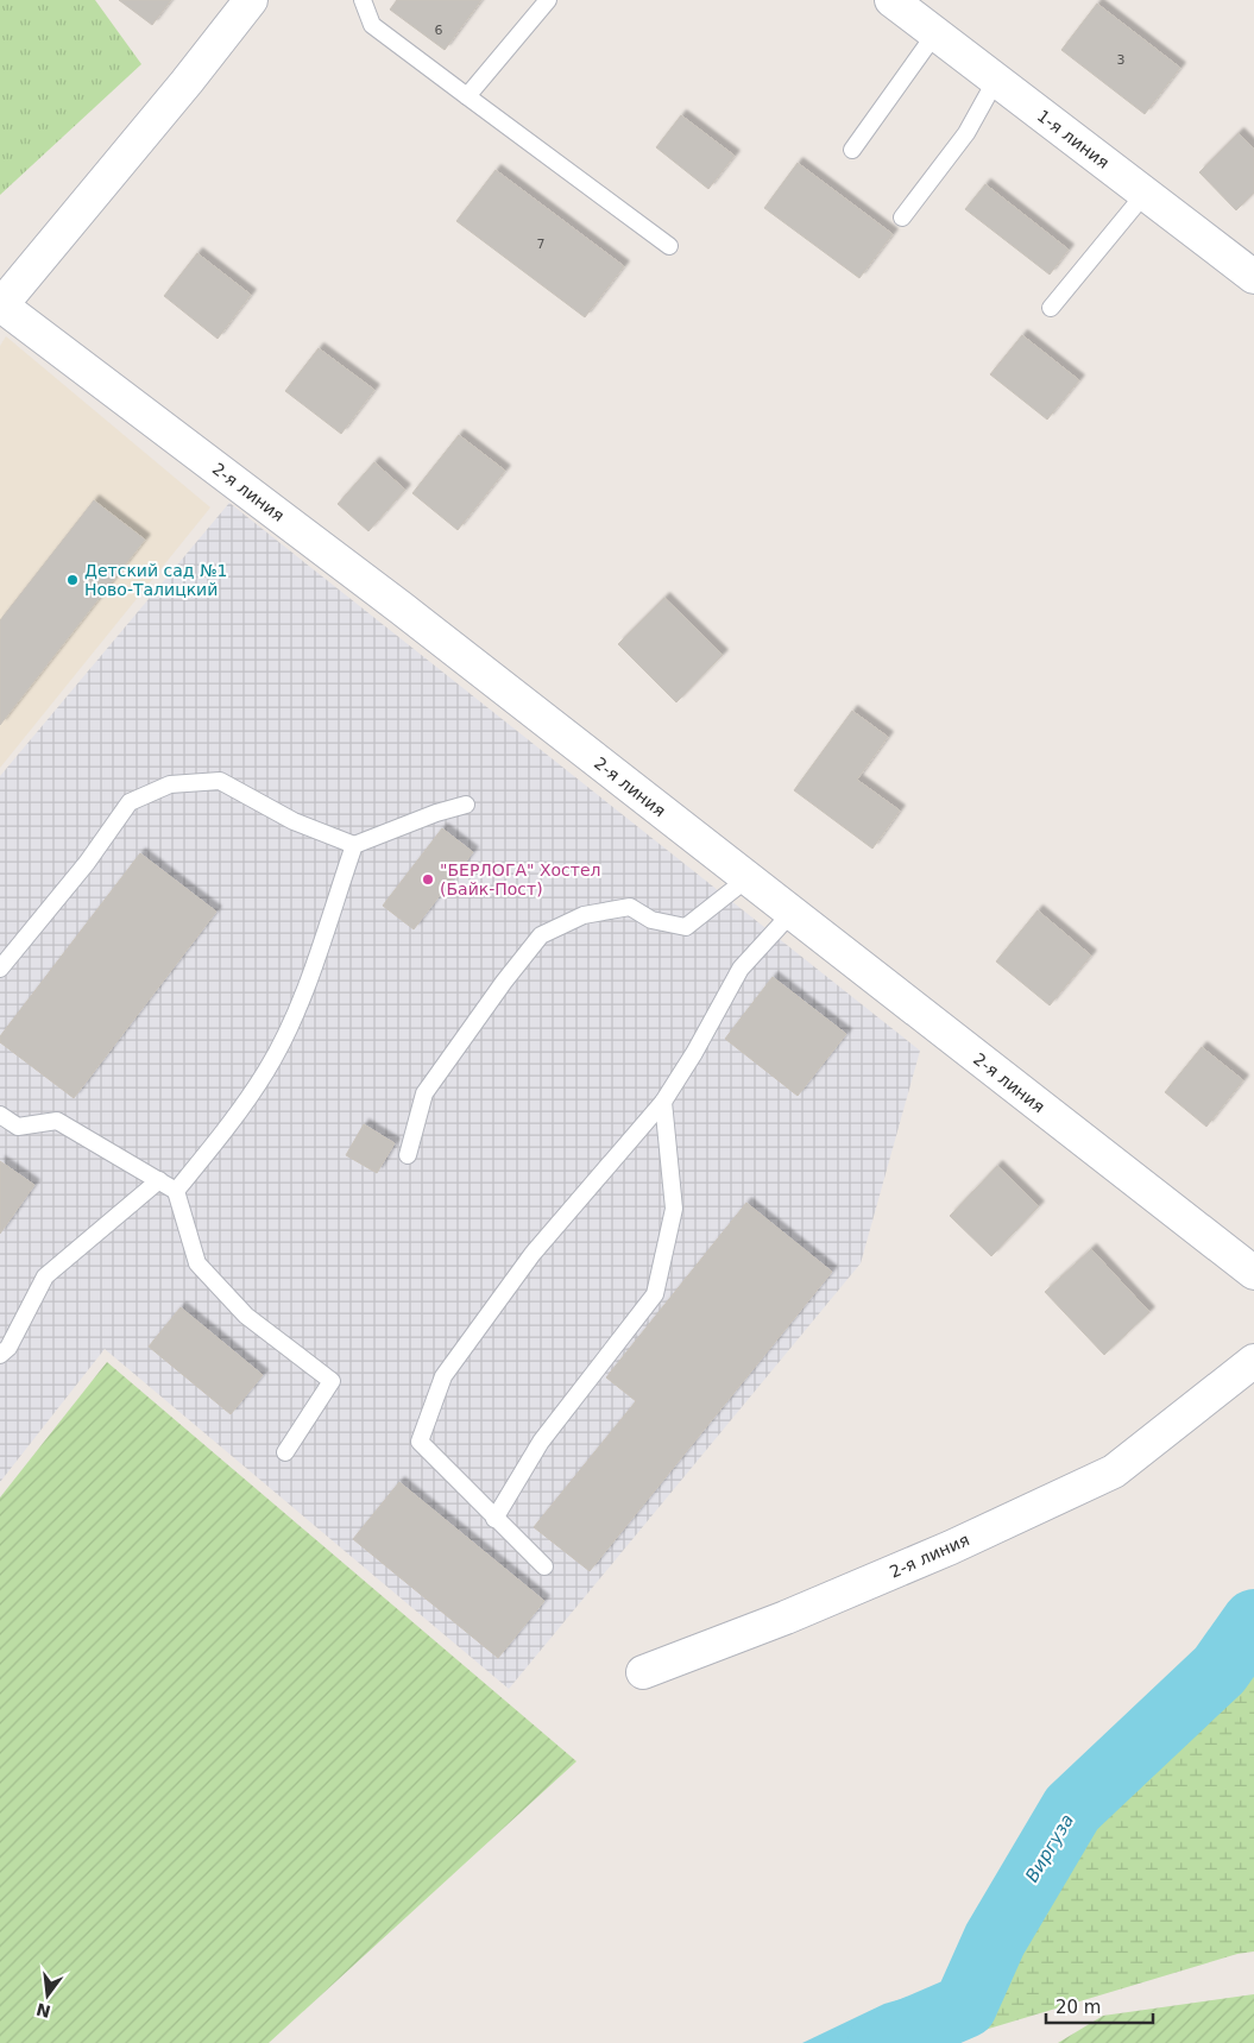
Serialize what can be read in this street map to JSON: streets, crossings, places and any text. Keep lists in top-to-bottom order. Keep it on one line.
{"streets":{"street":["1-я линия","2-я линия"]},"water":["Виргуза"],"places":["Детский сад №1 Ново-Талицкий","\"БЕРЛОГА\" Хостел (Байк-Пост)"],"house_numbers":["6","3","7"],"scale_bar":"20 m","north":"bottom"}
